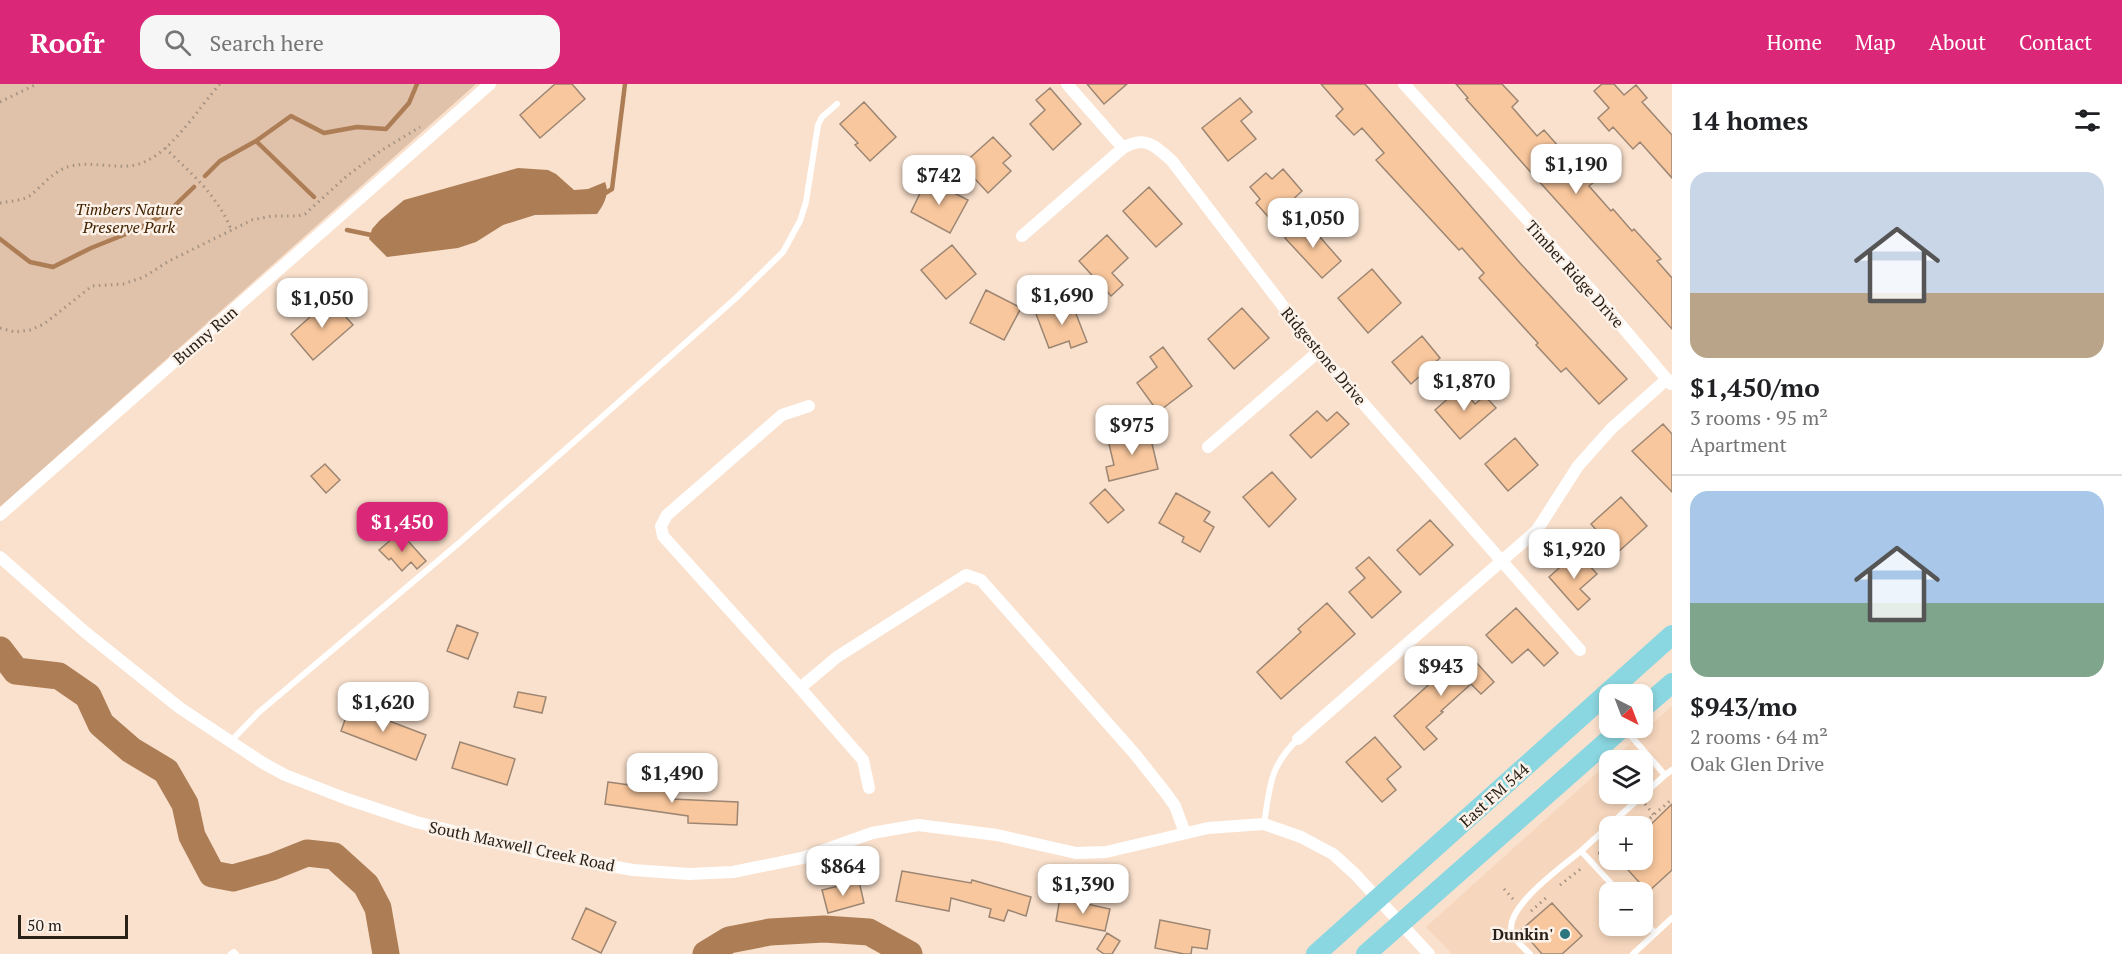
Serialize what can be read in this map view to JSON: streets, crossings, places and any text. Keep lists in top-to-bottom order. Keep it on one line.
{"streets":{"main road":["East FM 544"],"street":["Timber Ridge Drive","Bunny Run","Ridgestone Drive","South Maxwell Creek Road"]},"crossings":[["East FM 544","South Maxwell Creek Road"]],"parks":["Timbers Nature Preserve Park"],"places":["Dunkin'"],"scale_bar":"50 m","north":"bottom right","page":{"header":"Roofr","search":"Search here","nav":["Home","Map","About","Contact"],"heading":"14 homes","price":["$1,190","$742","$1,050","$1,690","$1,050","$1,870","$975","$1,450","$1,920","$943","$1,620","$1,490","$864","$1,390"],"list":[{"name":"$1,450/mo","note":"3 rooms · 95 m² · Apartment"},{"name":"$943/mo","note":"2 rooms · 64 m² · Oak Glen Drive"}],"map_buttons":["+","−"],"scale":"50 m"}}
